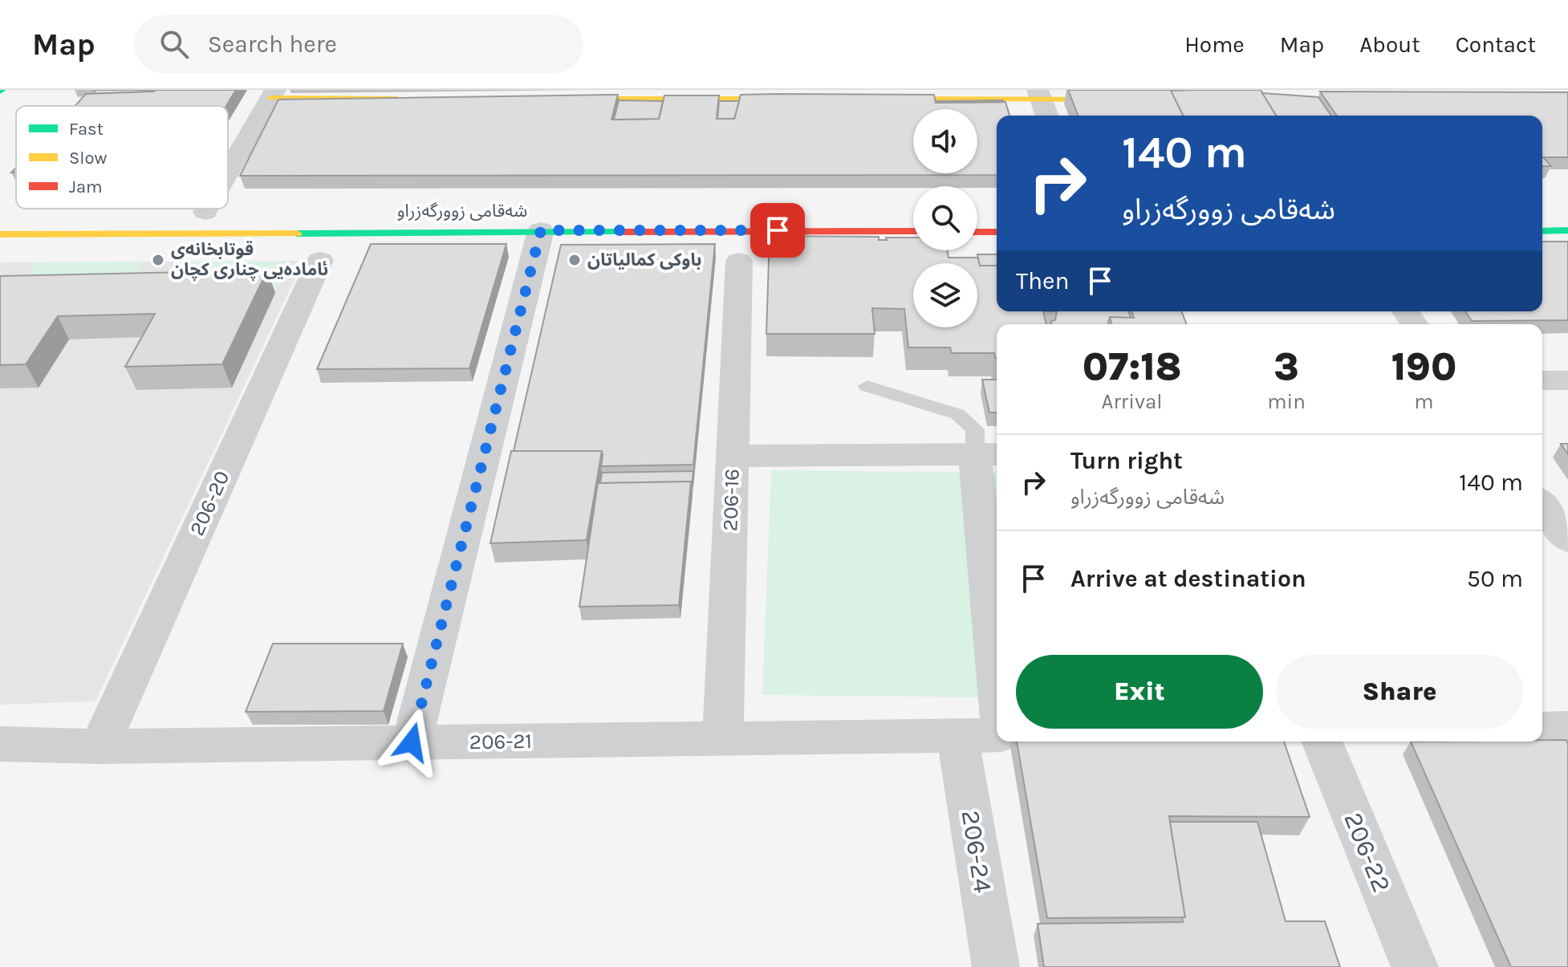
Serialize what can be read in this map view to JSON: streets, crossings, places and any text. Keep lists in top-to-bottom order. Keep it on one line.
{"streets":{"main road":["شەقامی زوورگەزراو"],"street":["206-16","206-20","206-21","206-24","206-22"]},"crossings":[["206-16","206-21"],["206-20","206-21"],["206-21","206-24"]],"places":["قوتابخانەی ئامادەیی چناری کچان","باوکی کمالیاتان"],"legend":["Fast","Slow","Jam"],"page":{"header":"Map","search":"Search here","nav":["Home","Map","About","Contact"],"turn":["140 m","شەقامی زوورگەزراو"],"then":"Then","eta":["07:18","Arrival","3","min","190","m"],"list":[{"name":"Turn right","note":"شەقامی زوورگەزراو","value":"140 m"},{"name":"Arrive at destination","value":"50 m"}],"buttons":["Exit","Share"]}}
